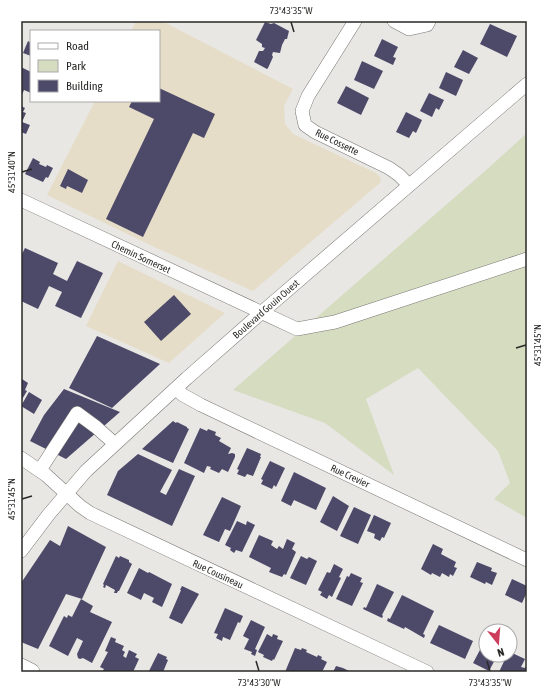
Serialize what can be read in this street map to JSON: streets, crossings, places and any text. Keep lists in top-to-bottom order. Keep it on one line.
{"streets":{"street":["Rue Cossette","Chemin Somerset","Boulevard Gouin Ouest","Rue Crevier","Rue Cousineau"]},"crossings":[["Rue Cossette","Boulevard Gouin Ouest"],["Chemin Somerset","Boulevard Gouin Ouest"],["Boulevard Gouin Ouest","Rue Crevier"],["Boulevard Gouin Ouest","Rue Cousineau"]],"legend":["Road","Park","Building"],"north":"bottom","coordinates":["73°43'35\"W","45°31'40\"N","45°31'45\"N","73°43'30\"W"]}
